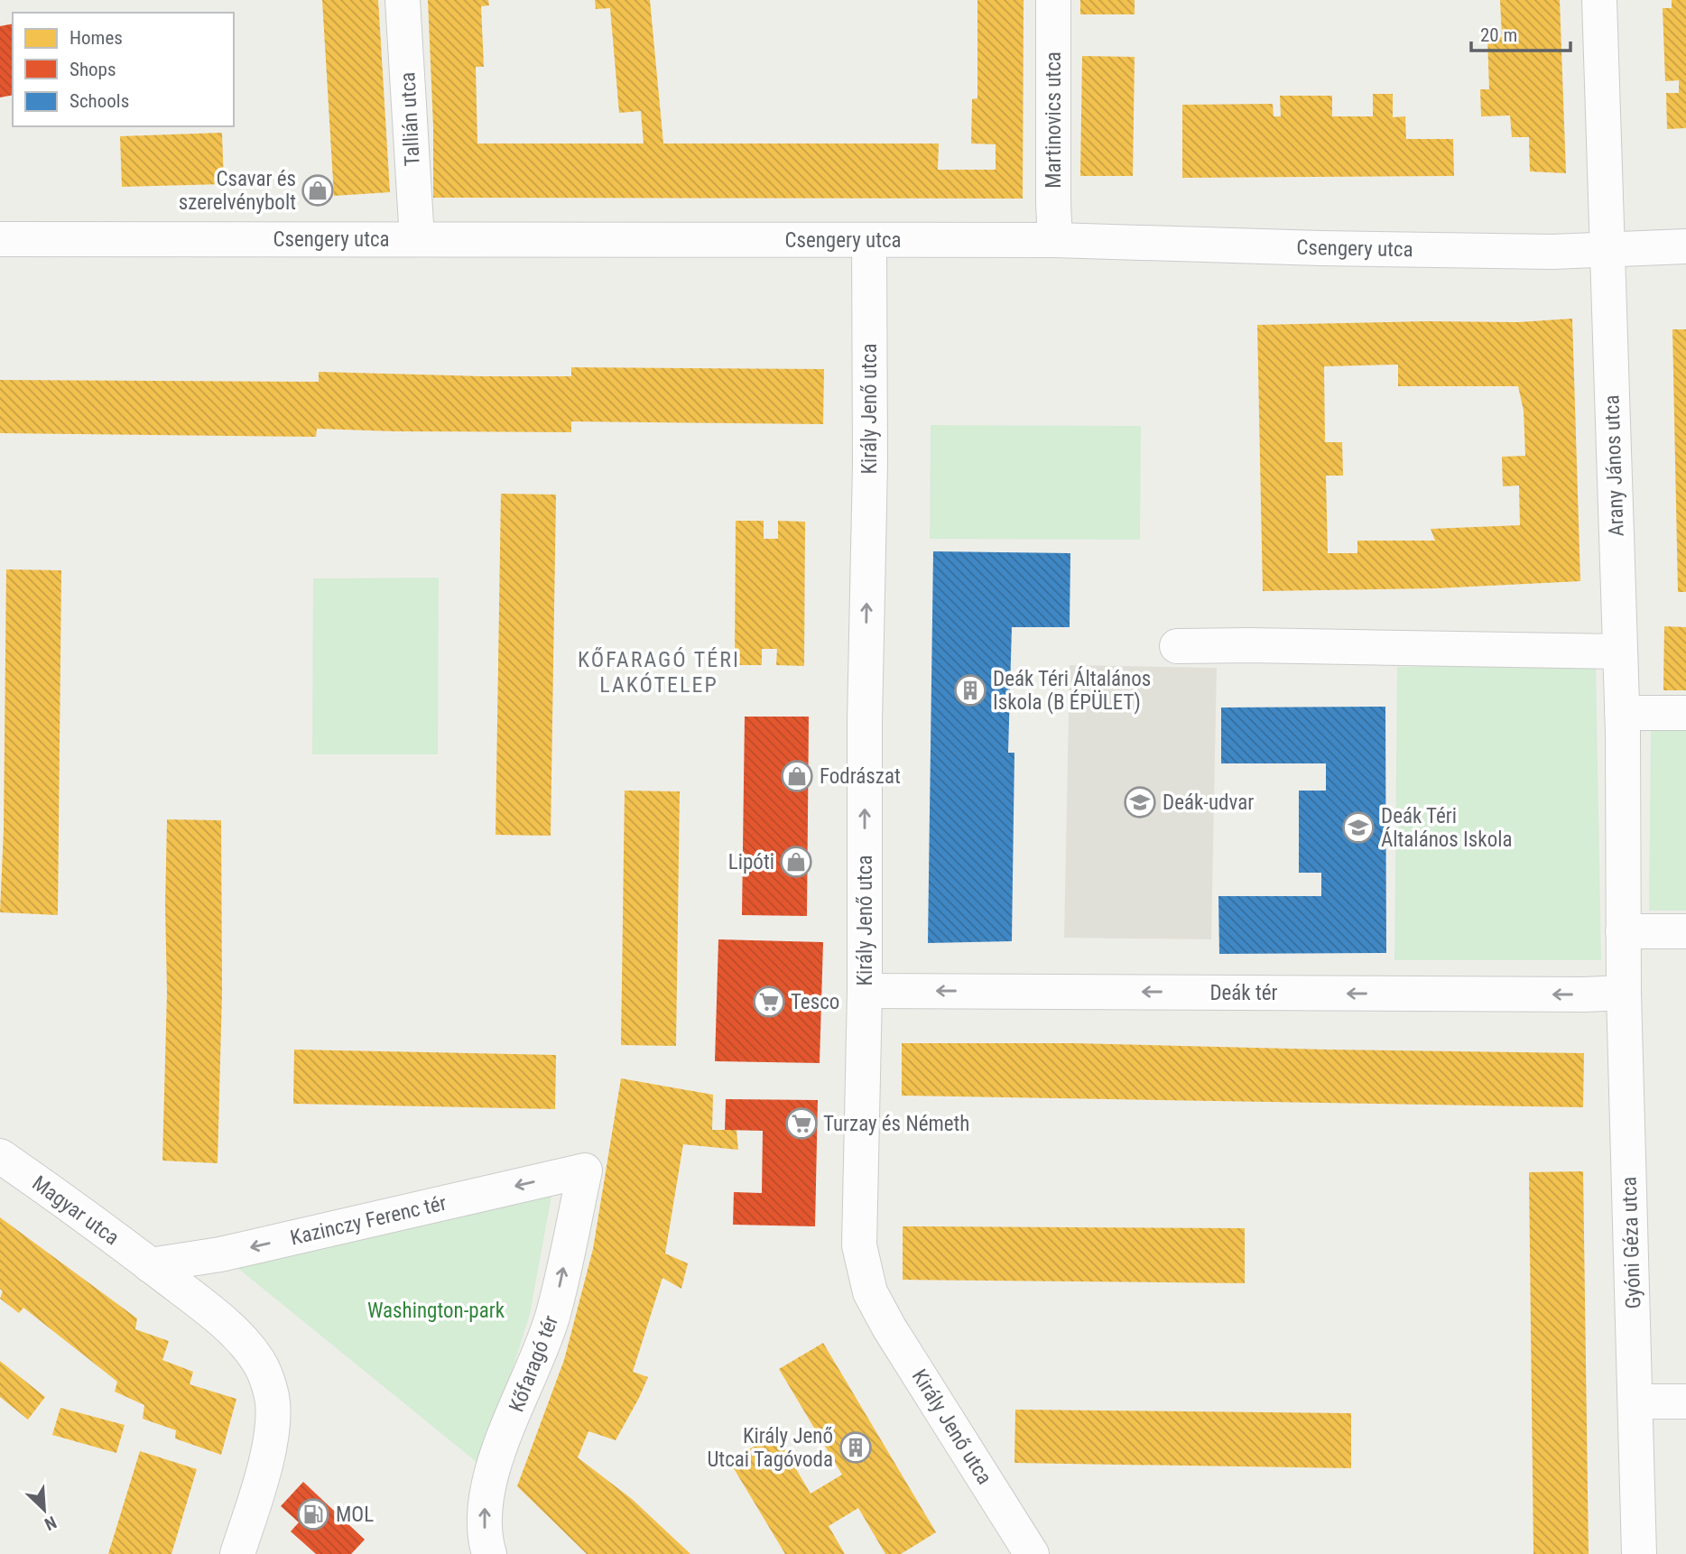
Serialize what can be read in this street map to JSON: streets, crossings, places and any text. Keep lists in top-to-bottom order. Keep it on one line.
{"streets":{"street":["Tallián utca","Martinovics utca","Csengery utca","Király Jenő utca","Arany János utca","Deák tér","Magyar utca","Kazinczy Ferenc tér","Gyóni Géza utca","Kőfaragó tér"]},"crossings":[["Tallián utca","Csengery utca"],["Martinovics utca","Csengery utca"],["Csengery utca","Király Jenő utca"],["Csengery utca","Arany János utca"],["Király Jenő utca","Deák tér"],["Arany János utca","Gyóni Géza utca"],["Deák tér","Gyóni Géza utca"],["Magyar utca","Kazinczy Ferenc tér"],["Kazinczy Ferenc tér","Kőfaragó tér"]],"one_way":["Király Jenő utca","Deák tér","Kazinczy Ferenc tér","Kőfaragó tér"],"districts":["KŐFARAGÓ TÉRI LAKÓTELEP"],"parks":["Washington-park"],"places":{"shop":["Csavar és szerelvénybolt","Fodrászat","Lipóti"],"building":["Deák Téri Általános Iskola (B ÉPÜLET)","Király Jenő Utcai Tagóvoda"],"school or university":["Deák-udvar","Deák Téri Általános Iskola"],"supermarket":["Tesco","Turzay és Németh"],"fuel station":["MOL"]},"legend":["Homes","Shops","Schools"],"scale_bar":"20 m","north":"bottom right"}
